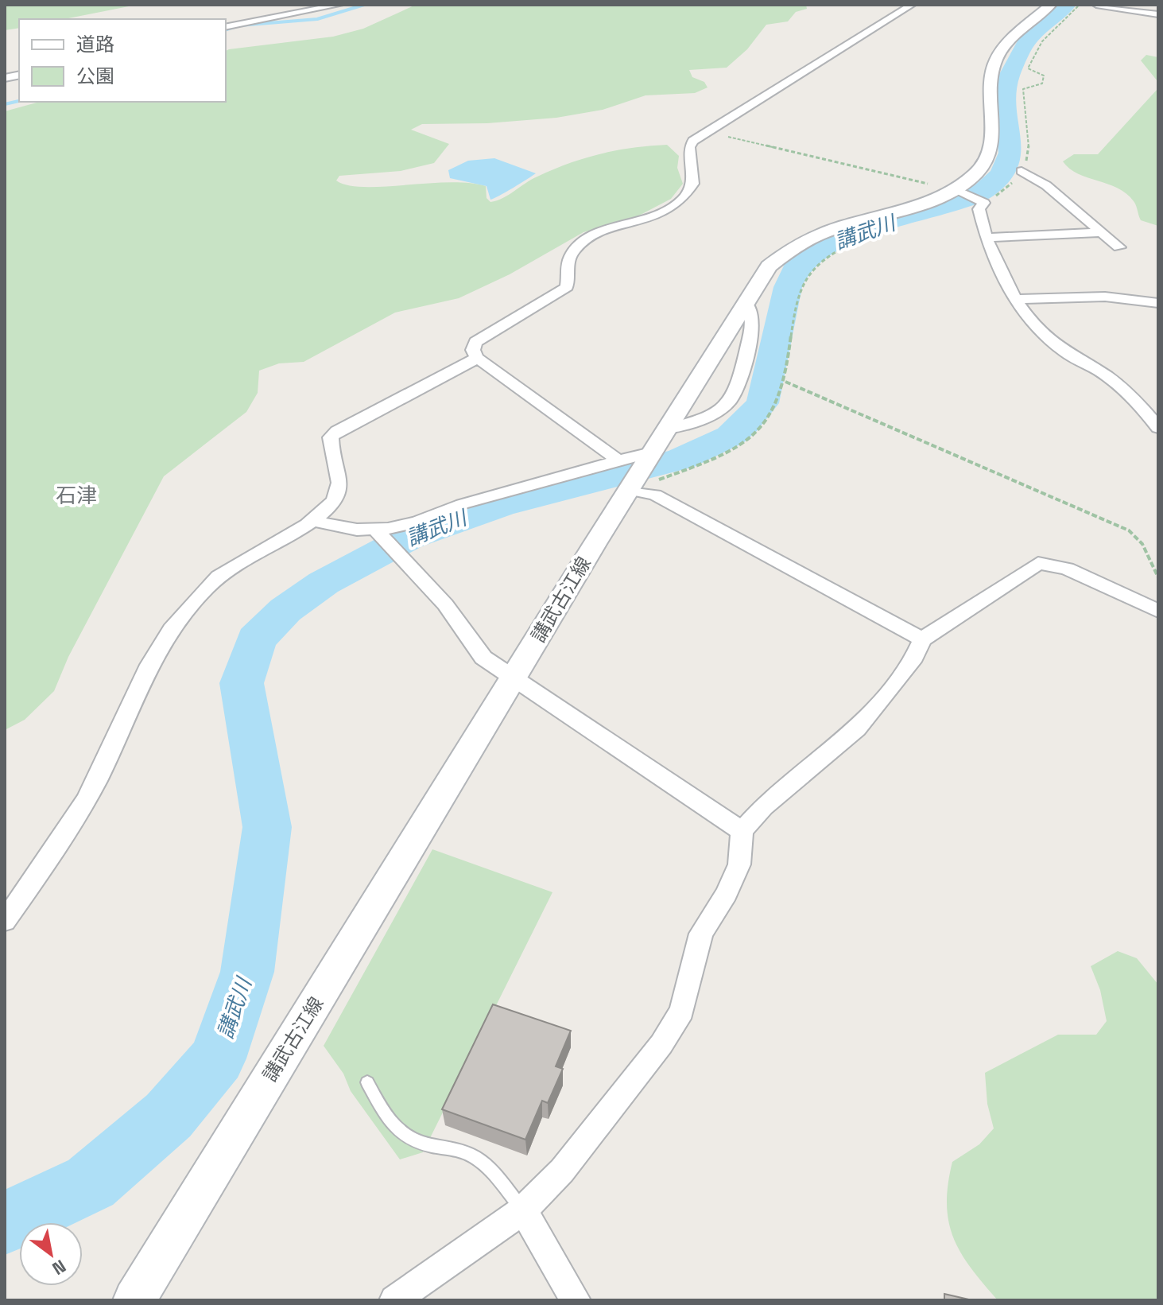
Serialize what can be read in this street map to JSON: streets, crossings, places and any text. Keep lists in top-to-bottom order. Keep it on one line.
{"streets":{"main road":["講武古江線"]},"districts":["石津"],"water":["講武川"],"legend":["道路","公園"],"north":"bottom right"}
